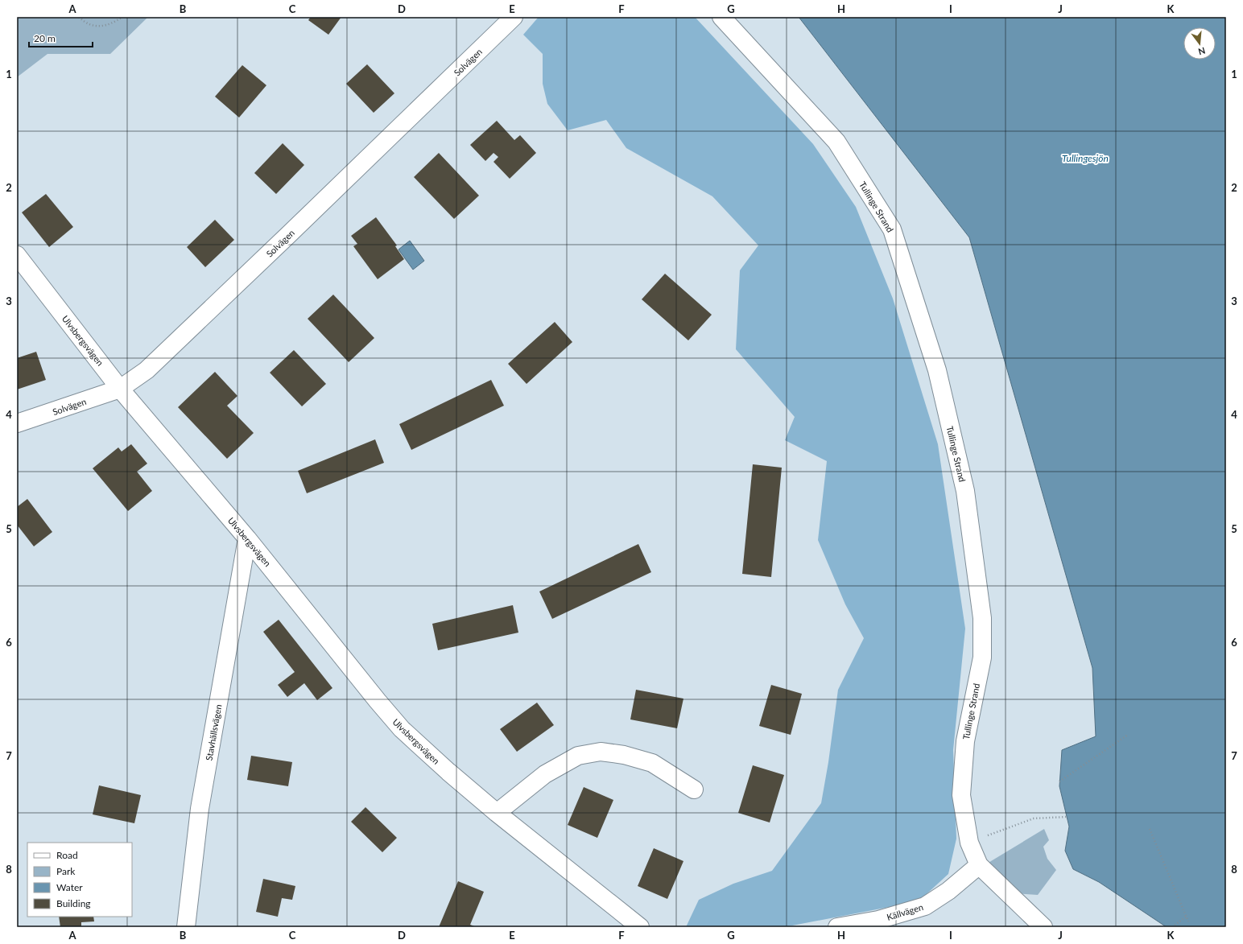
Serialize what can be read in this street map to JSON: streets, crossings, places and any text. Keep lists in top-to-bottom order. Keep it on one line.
{"streets":{"street":["Solvägen","Tullinge Strand","Ulvsbergsvägen","Stavhällsvägen","Källvägen"]},"crossings":[["Solvägen","Ulvsbergsvägen"],["Tullinge Strand","Källvägen"],["Ulvsbergsvägen","Stavhällsvägen"]],"water":["Tullingesjön"],"legend":["Road","Park","Water","Building"],"scale_bar":"20 m","north":"bottom","grid":{"columns":["A","B","C","D","E","F","G","H","I","J","K"],"rows":["1","2","3","4","5","6","7","8"]}}
